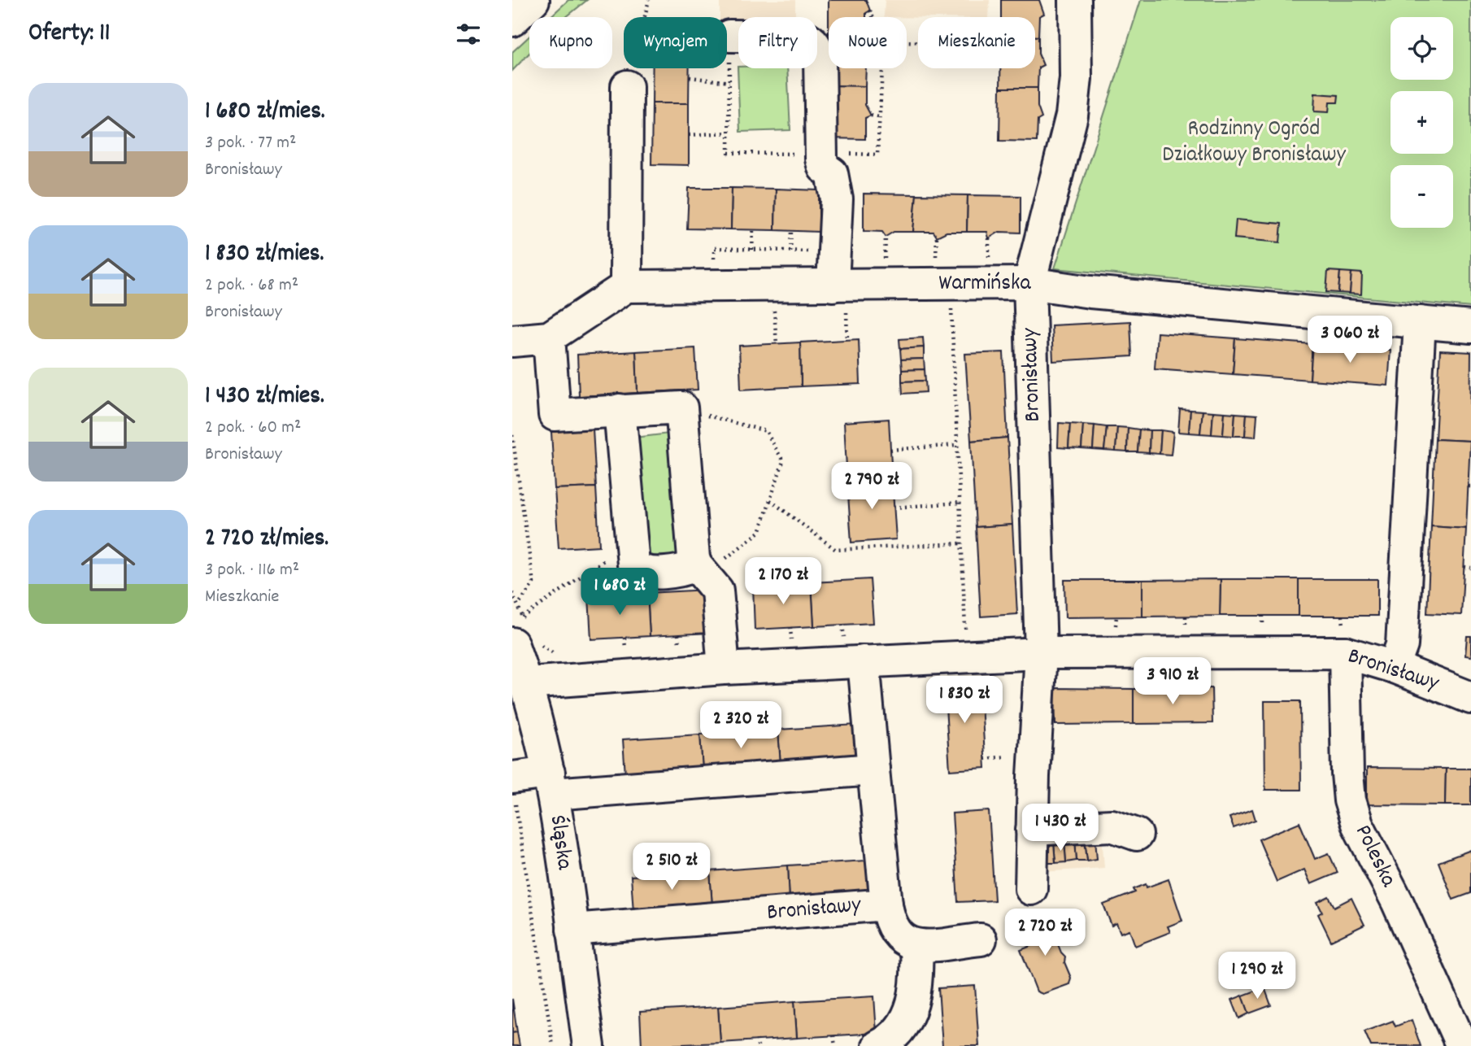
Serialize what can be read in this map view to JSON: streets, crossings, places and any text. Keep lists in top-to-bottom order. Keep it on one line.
{"streets":{"street":["Warmińska","Bronisławy","Śląska","Poleska"]},"crossings":[["Warmińska","Bronisławy"],["Bronisławy","Śląska"],["Bronisławy","Poleska"]],"parks":["Rodzinny Ogród Działkowy Bronisławy"],"page":{"heading":"Oferty: 11","map_buttons":["+","−"],"chip":["Kupno","Wynajem","Filtry","Nowe","Mieszkanie"],"list":[{"name":"1 680 zł/mies.","note":"3 pok. · 77 m² · Bronisławy"},{"name":"1 830 zł/mies.","note":"2 pok. · 68 m² · Bronisławy"},{"name":"1 430 zł/mies.","note":"2 pok. · 60 m² · Bronisławy"},{"name":"2 720 zł/mies.","note":"3 pok. · 116 m² · Mieszkanie"}],"price":["3 060 zł","2 790 zł","2 170 zł","1 680 zł","3 910 zł","1 830 zł","2 320 zł","1 430 zł","2 510 zł","2 720 zł","1 290 zł"]}}
